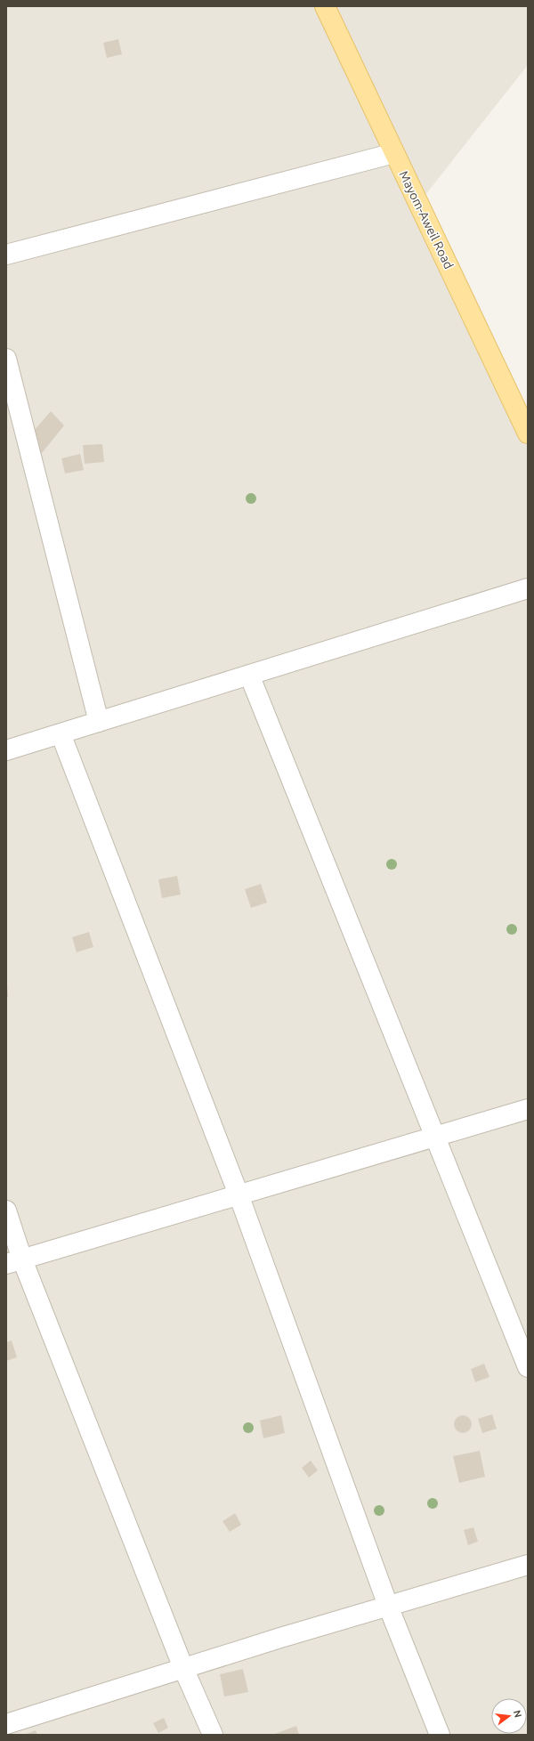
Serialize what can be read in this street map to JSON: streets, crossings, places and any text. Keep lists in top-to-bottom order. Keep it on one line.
{"streets":{"main road":["Mayom-Aweil Road"]},"north":"right"}
